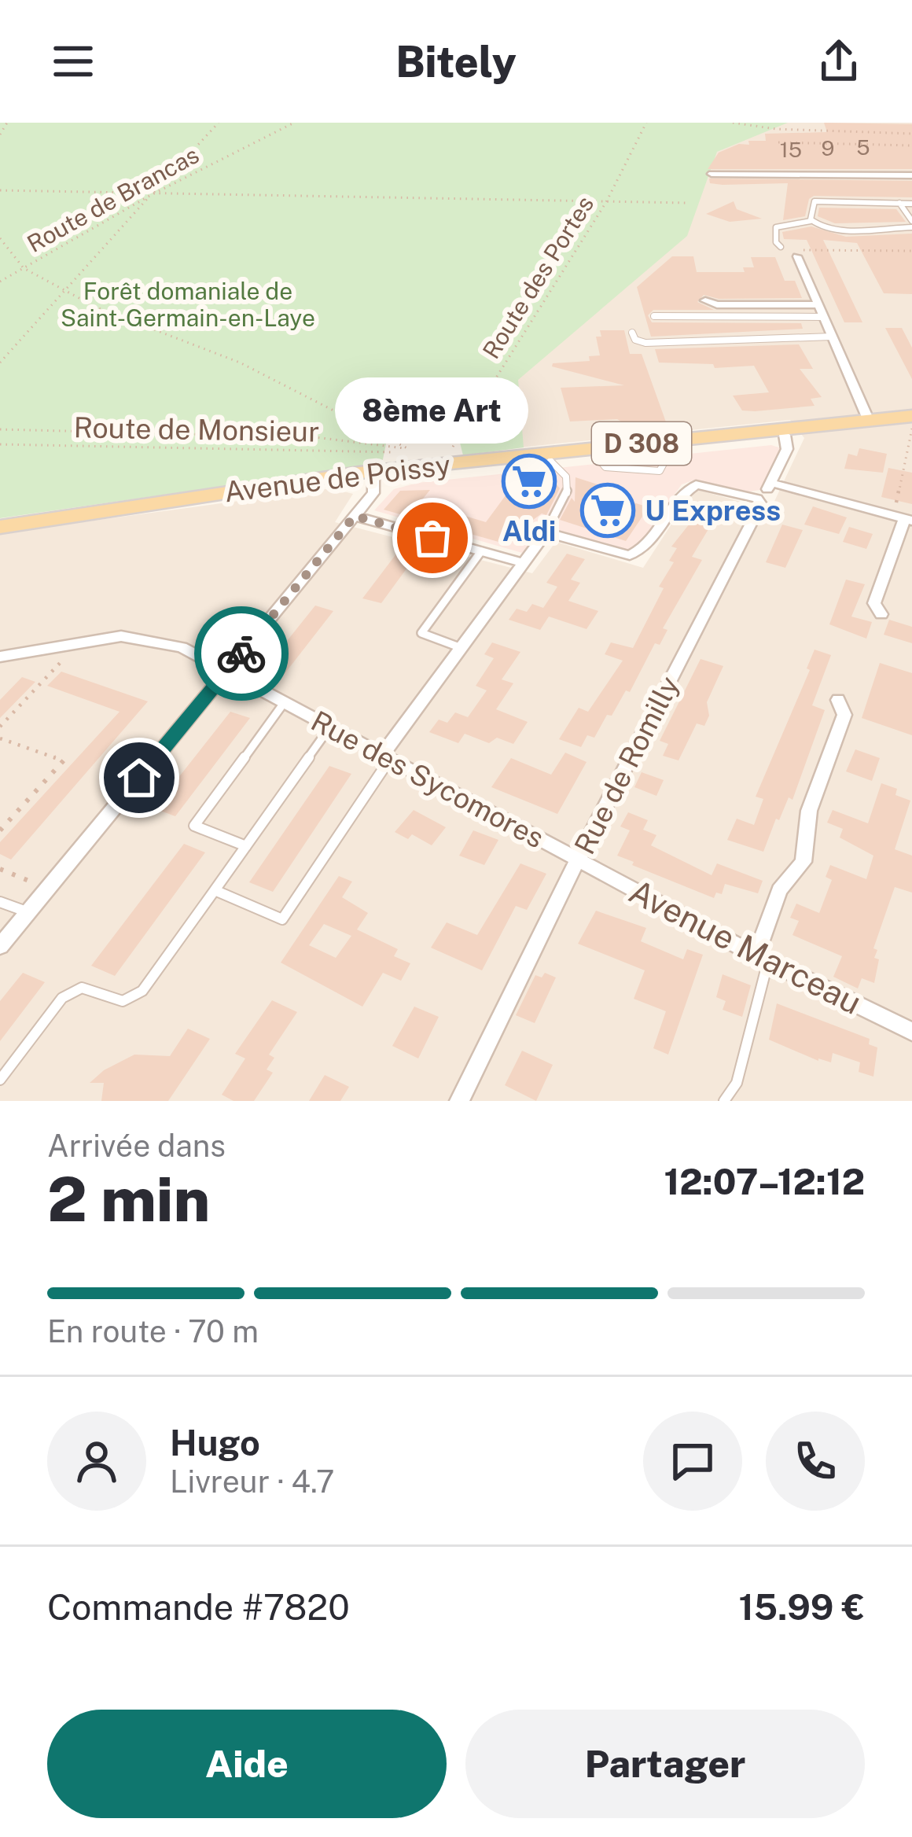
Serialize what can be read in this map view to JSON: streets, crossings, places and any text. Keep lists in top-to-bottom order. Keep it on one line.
{"streets":{"main road":["D 308","Avenue de Poissy"],"street":["Rue de Romilly","Rue des Sycomores","Avenue Marceau"],"path":["Route de Brancas","Route des Portes","Route de Monsieur"]},"crossings":[["Route des Portes","Avenue de Poissy"],["Avenue de Poissy","Rue de Romilly"],["Rue de Romilly","Rue des Sycomores"],["Rue de Romilly","Avenue Marceau"],["Rue des Sycomores","Avenue Marceau"]],"parks":["Forêt domaniale de Saint-Germain-en-Laye"],"places":{"supermarket":["Aldi","U Express"],"other":["8ème Art"]},"house_numbers":["5","9","15"],"page":{"header":"Bitely","bubble":"8ème Art","heading":["2 min","Arrivée dans","12:07–12:12"],"panel":["Hugo","Livreur · 4.7","Commande #7820","15.99 €"],"bar":"En route · 70 m","buttons":["Aide","Partager"]}}
